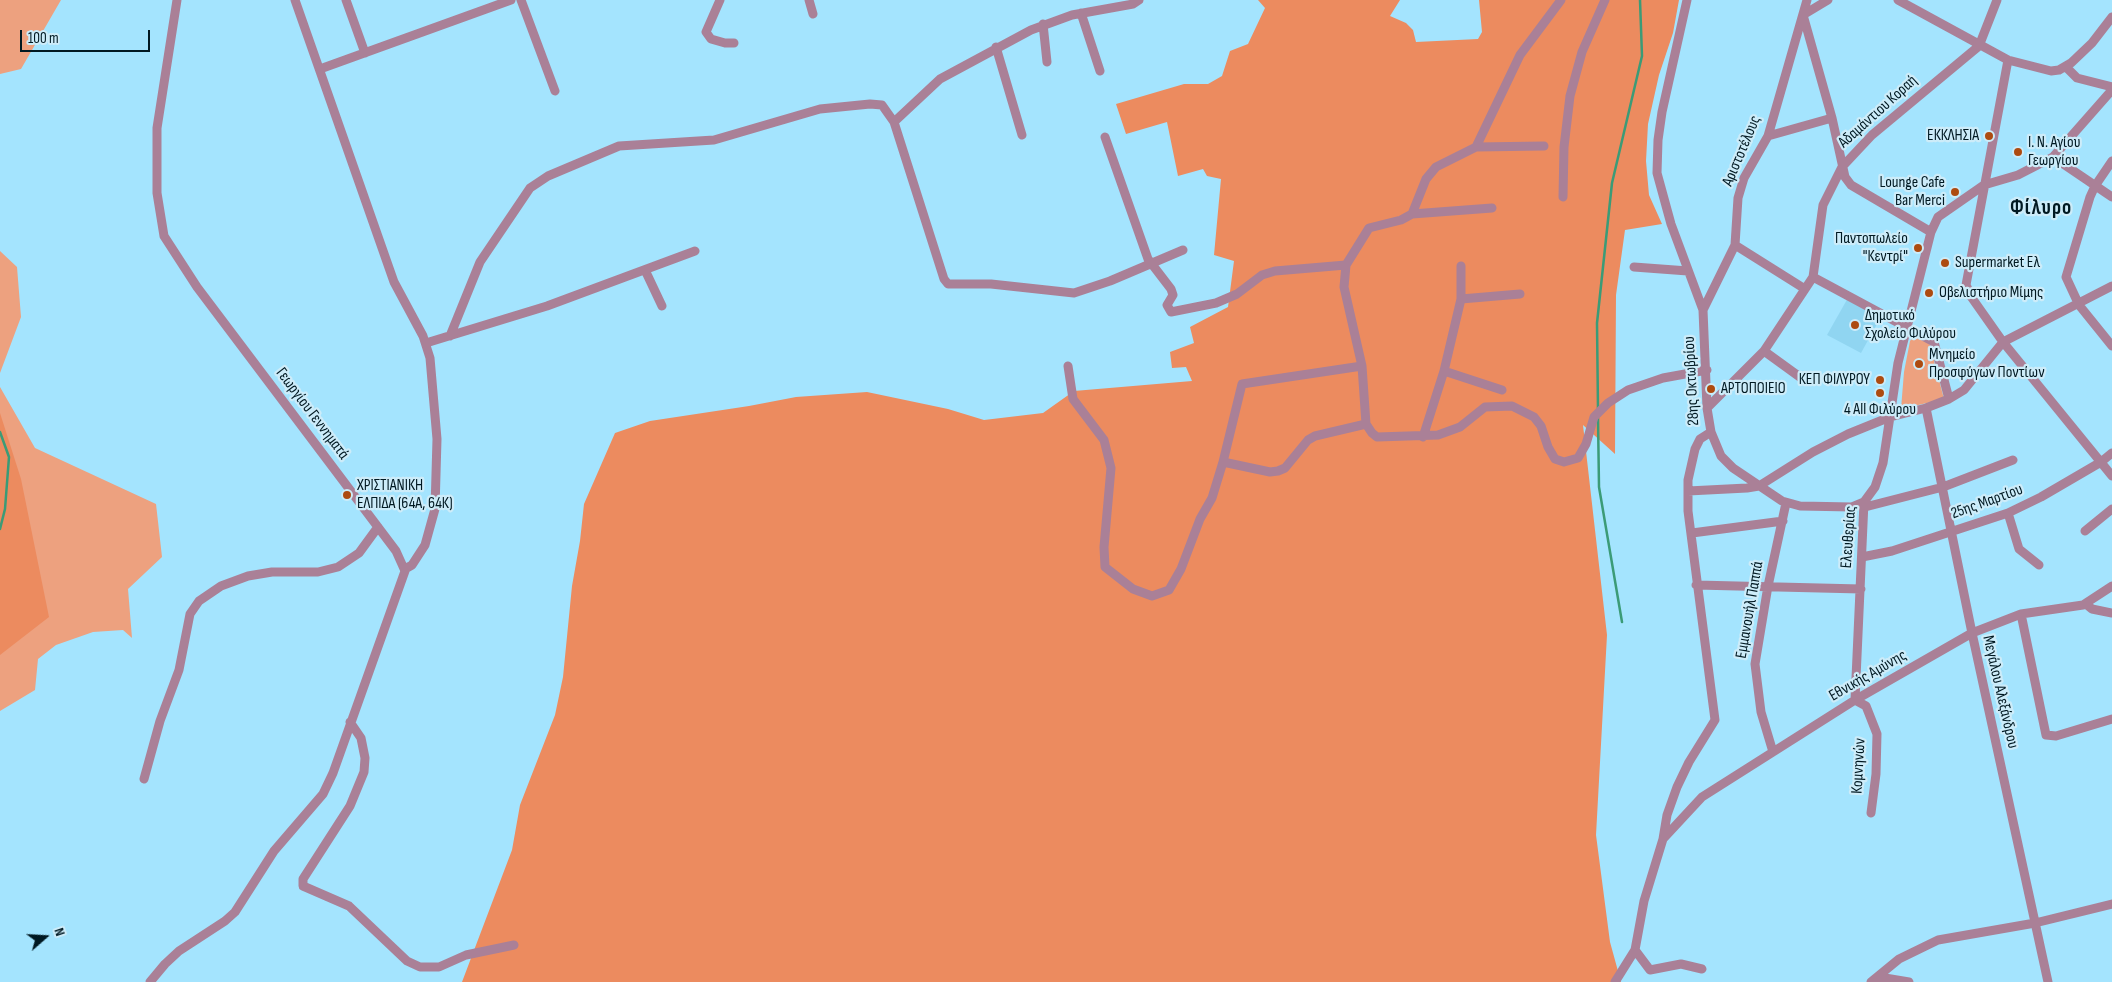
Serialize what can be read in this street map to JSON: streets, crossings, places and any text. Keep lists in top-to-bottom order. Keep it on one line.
{"streets":{"street":["Αδαμάντιου Κοραή","Αριστοτέλους","28ης Οκτωβρίου","Γεωργίου Γεννηματά","25ης Μαρτίου","Ελευθερίας","Εμμανουήλ Παππά","Εθνικής Αμύνης","Μεγάλου Αλεξάνδρου","Κομνηνών"]},"crossings":[["Αδαμάντιου Κοραή","28ης Οκτωβρίου"],["Αριστοτέλους","28ης Οκτωβρίου"],["28ης Οκτωβρίου","Εθνικής Αμύνης"],["25ης Μαρτίου","Ελευθερίας"],["25ης Μαρτίου","Μεγάλου Αλεξάνδρου"],["Ελευθερίας","Εθνικής Αμύνης"],["Ελευθερίας","Κομνηνών"],["Εμμανουήλ Παππά","Εθνικής Αμύνης"],["Εθνικής Αμύνης","Μεγάλου Αλεξάνδρου"],["Εθνικής Αμύνης","Κομνηνών"]],"districts":["Φίλυρο"],"places":["ΕΚΚΛΗΣΙΑ","Ι. Ν. Αγίου Γεωργίου","Lounge Cafe Bar Merci","Παντοπωλείο \"Κεντρί\"","Supermarket Ελ","Οβελιστήριο Μίμης","Δημοτικό Σχολείο Φιλύρου","Μνημείο Προσφύγων Ποντίων","ΚΕΠ ΦΙΛΥΡΟΥ","ΑΡΤΟΠΟΙΕΙΟ","4 All Φιλύρου","ΧΡΙΣΤΙΑΝΙΚΗ ΕΛΠΙΔΑ (64Α, 64Κ)"],"scale_bar":"100 m","north":"right"}
